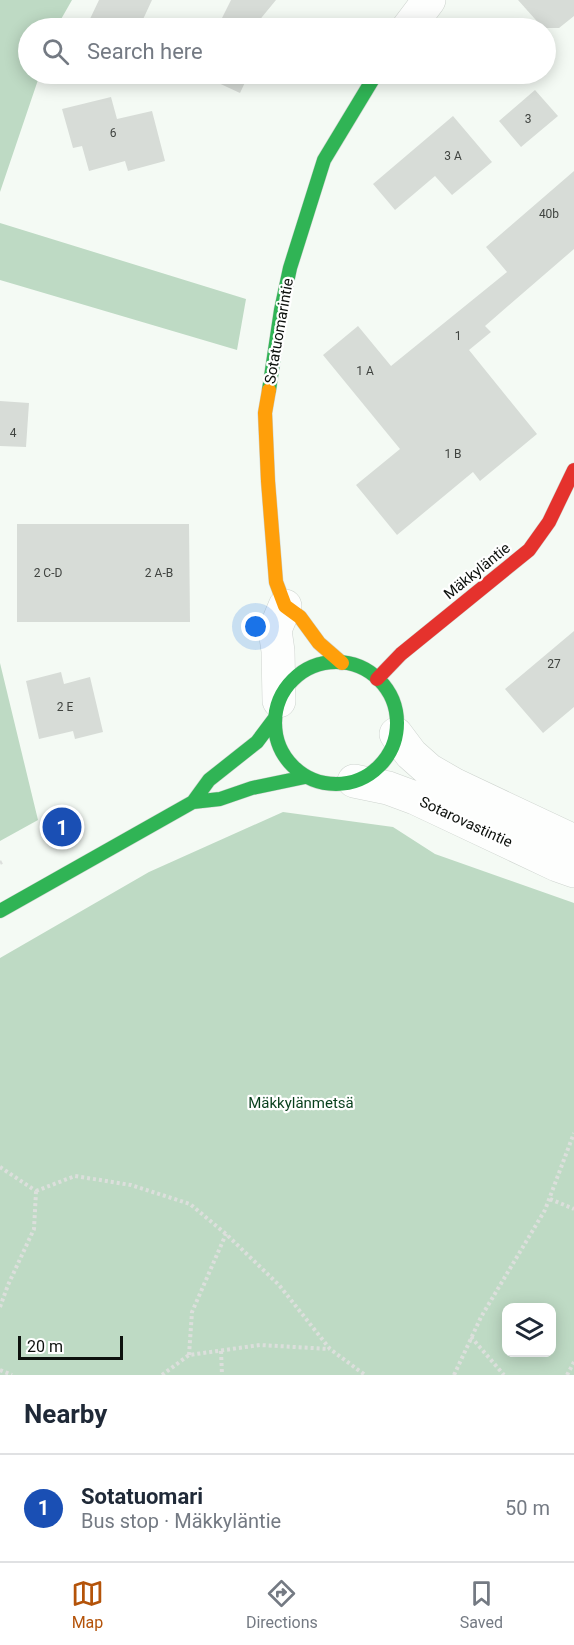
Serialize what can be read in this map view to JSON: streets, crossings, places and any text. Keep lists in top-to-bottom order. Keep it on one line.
{"streets":{"street":["Sotatuomarintie","Mäkkyläntie","Sotarovastintie"]},"crossings":[["Sotatuomarintie","Mäkkyläntie"],["Sotatuomarintie","Sotarovastintie"],["Mäkkyläntie","Sotarovastintie"]],"parks":["Mäkkylänmetsä"],"house_numbers":["3","6","3 A","40b","1","1 A","4","1 B","2 C-D","2 A-B","27","2 E"],"scale_bar":"20 m","page":{"search":"Search here","pins":"1","scale":"20 m","heading":"Nearby","list":[{"mark":"1","name":"Sotatuomari","note":"Bus stop · Mäkkyläntie","value":"50 m"}],"nav":["Map","Directions","Saved"]}}
